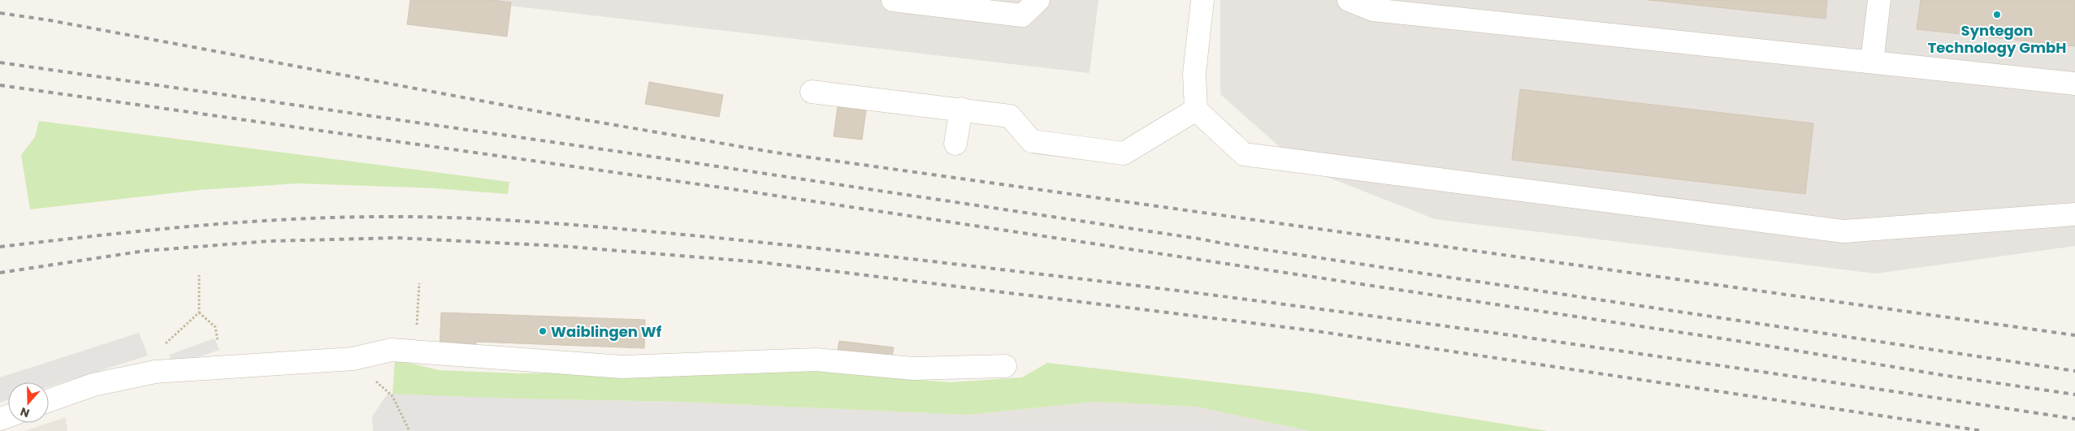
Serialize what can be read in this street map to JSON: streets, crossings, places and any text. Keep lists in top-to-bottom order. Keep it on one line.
{"places":["Syntegon Technology GmbH","Waiblingen Wf"],"north":"bottom"}
